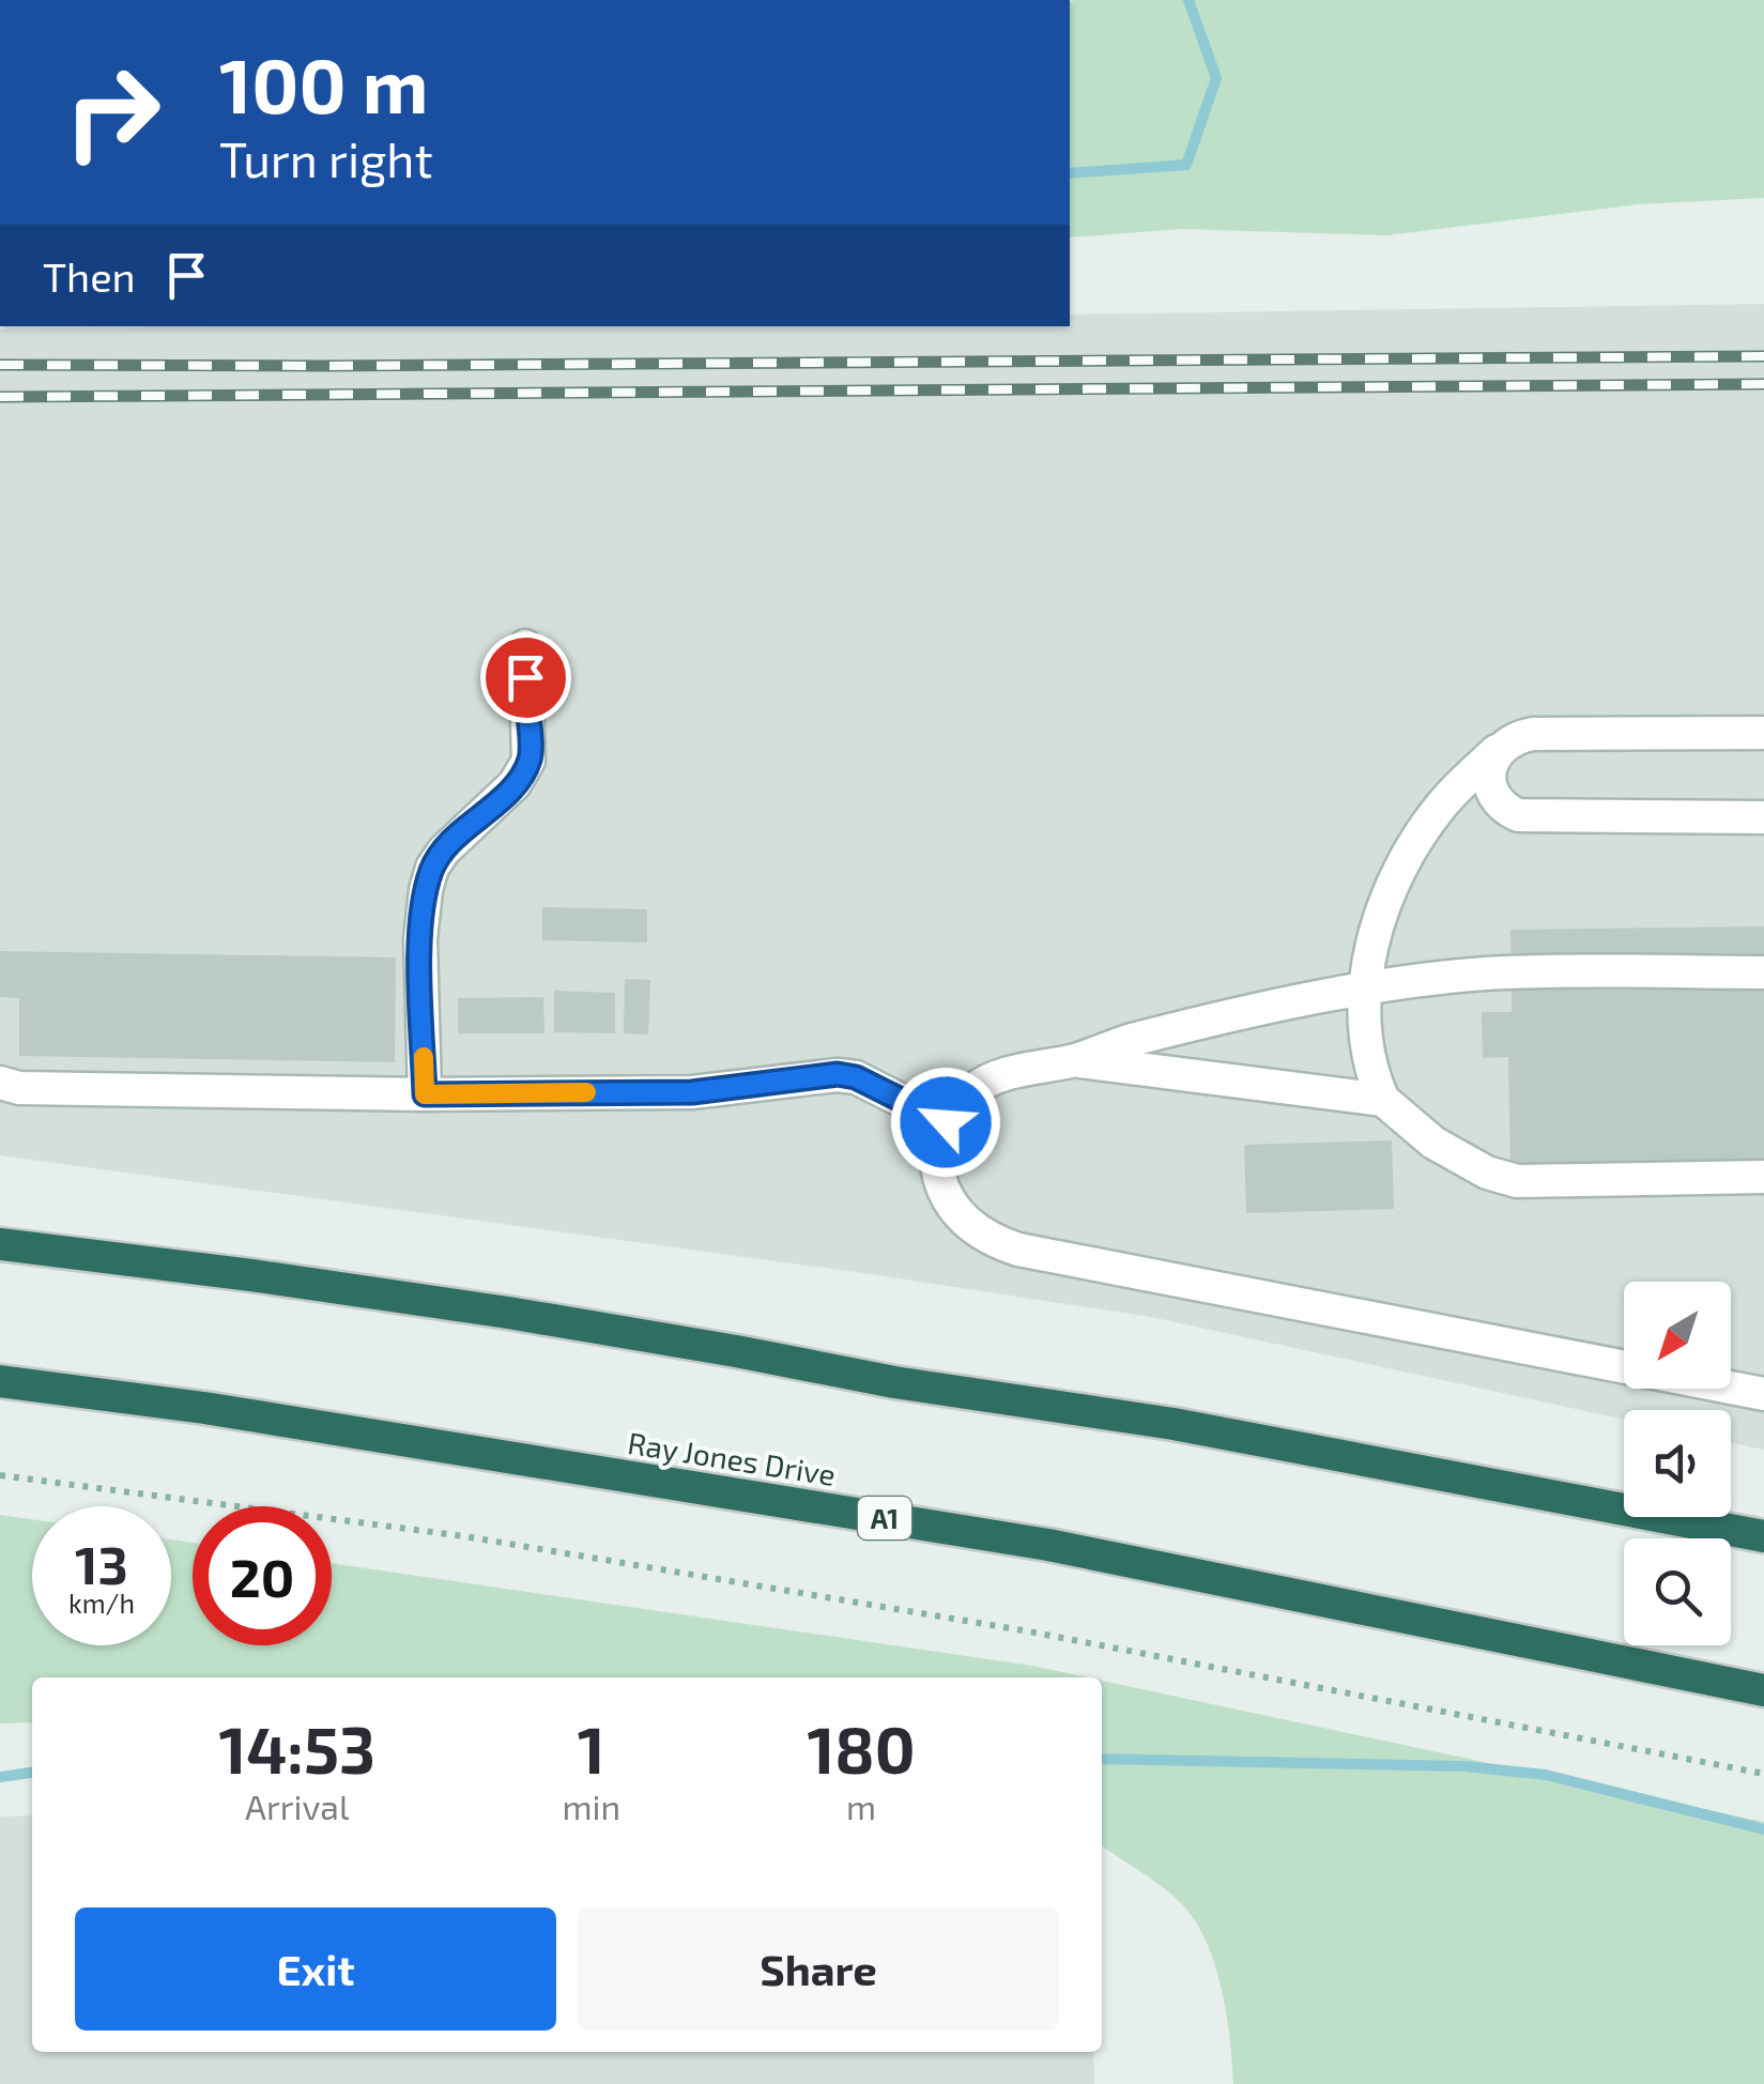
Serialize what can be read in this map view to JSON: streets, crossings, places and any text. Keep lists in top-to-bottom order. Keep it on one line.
{"streets":{"highway":["Ray Jones Drive","A1"]},"north":"bottom left","page":{"turn":["100 m","Turn right"],"then":"Then","speed":"13 km/h","limit":"20","eta":["14:53","Arrival","1","min","180","m"],"buttons":["Exit","Share"]}}
